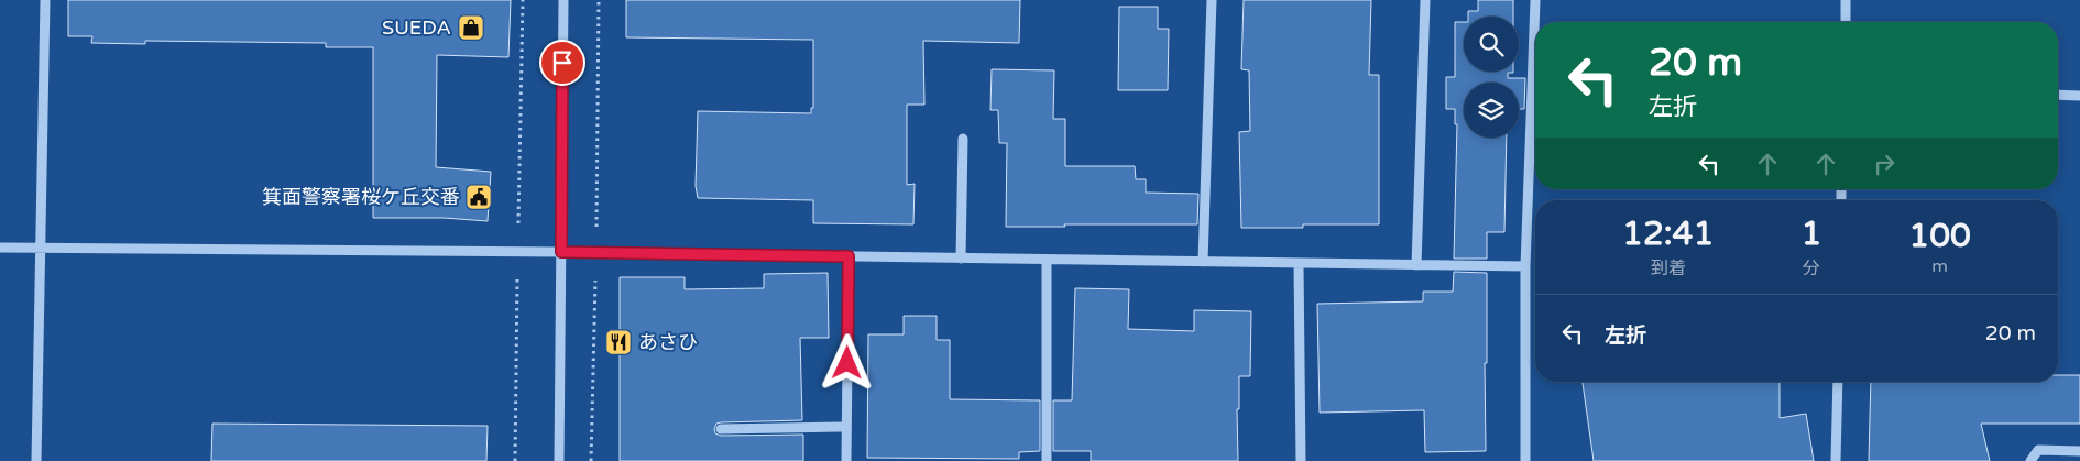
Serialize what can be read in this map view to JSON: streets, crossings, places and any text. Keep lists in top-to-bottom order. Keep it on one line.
{"places":{"shop":["SUEDA"],"public building":["箕面警察署桜ケ丘交番"],"restaurant":["あさひ"]},"page":{"turn":["20 m","左折"],"eta":["12:41","到着","1","分","100","m"],"list":[{"name":"左折","value":"20 m"}]}}
